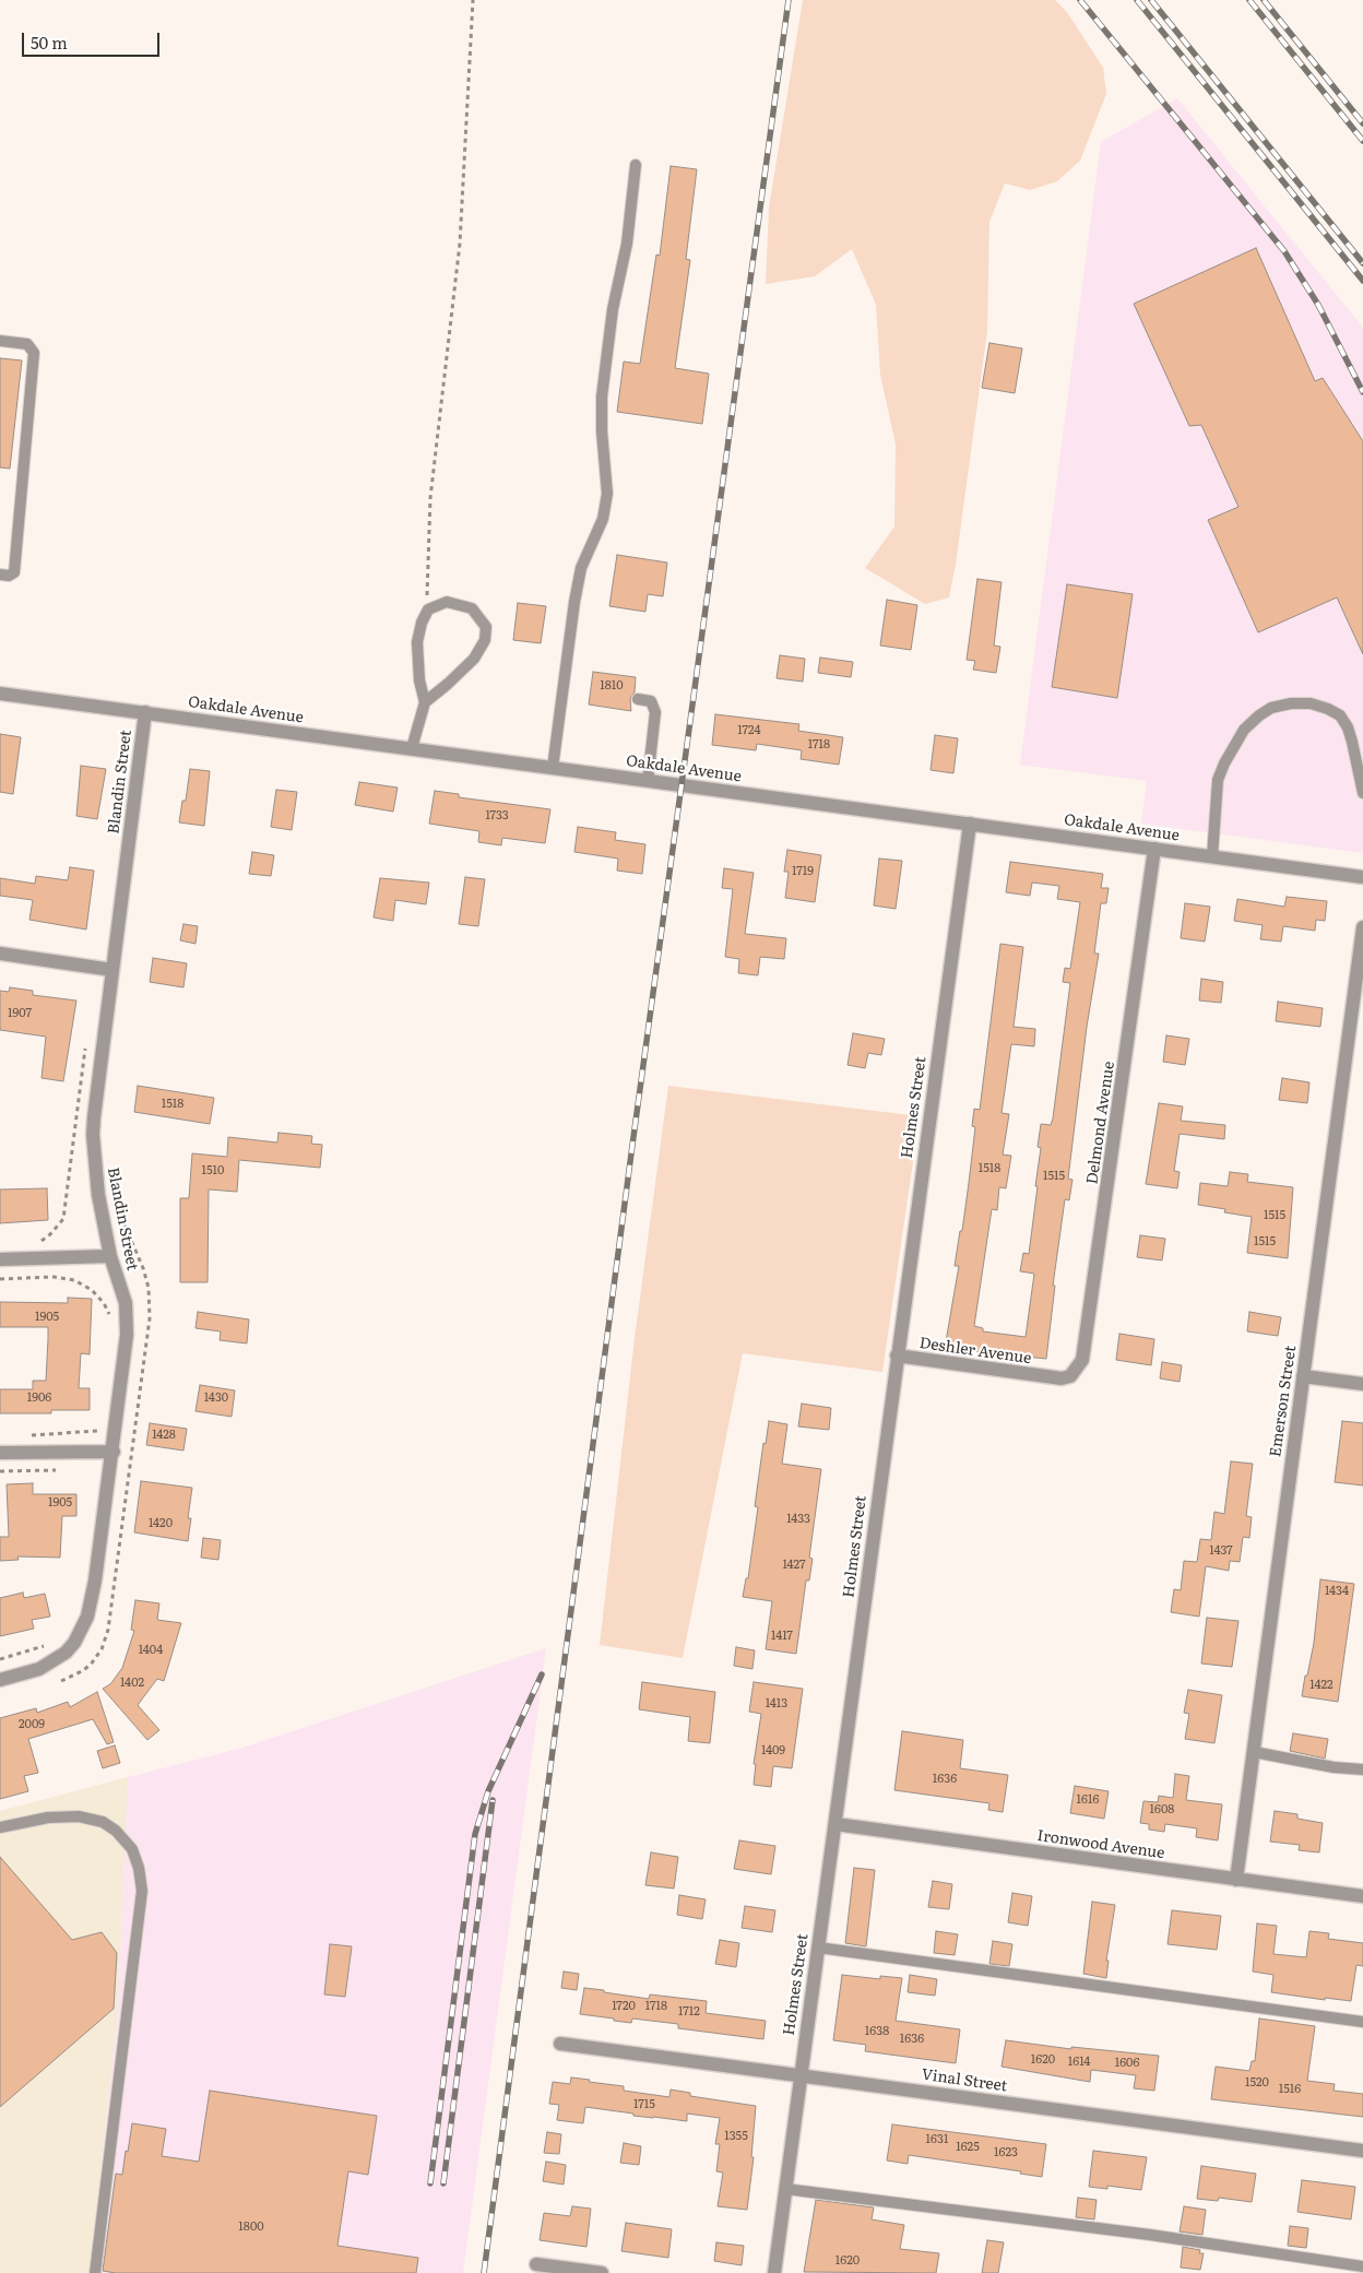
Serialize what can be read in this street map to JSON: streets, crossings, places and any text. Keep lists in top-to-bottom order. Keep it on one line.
{"streets":{"street":["Oakdale Avenue","Blandin Street","Holmes Street","Delmond Avenue","Deshler Avenue","Emerson Street","Ironwood Avenue","Vinal Street"]},"crossings":[["Oakdale Avenue","Blandin Street"],["Oakdale Avenue","Holmes Street"],["Oakdale Avenue","Delmond Avenue"],["Holmes Street","Deshler Avenue"],["Holmes Street","Ironwood Avenue"],["Holmes Street","Vinal Street"],["Delmond Avenue","Deshler Avenue"],["Emerson Street","Ironwood Avenue"]],"house_numbers":["1810","1724","1718","1733","1719","1907","1518","1518","1510","1515","1515","1515","1905","1906","1430","1428","1905","1433","1420","1437","1427","1434","1417","1404","1402","1422","1413","2009","1409","1636","1616","1608","1720","1718","1712","1638","1636","1620","1614","1606","1520","1516","1715","1355","1631","1625","1623","1800","1620"],"scale_bar":"50 m"}
